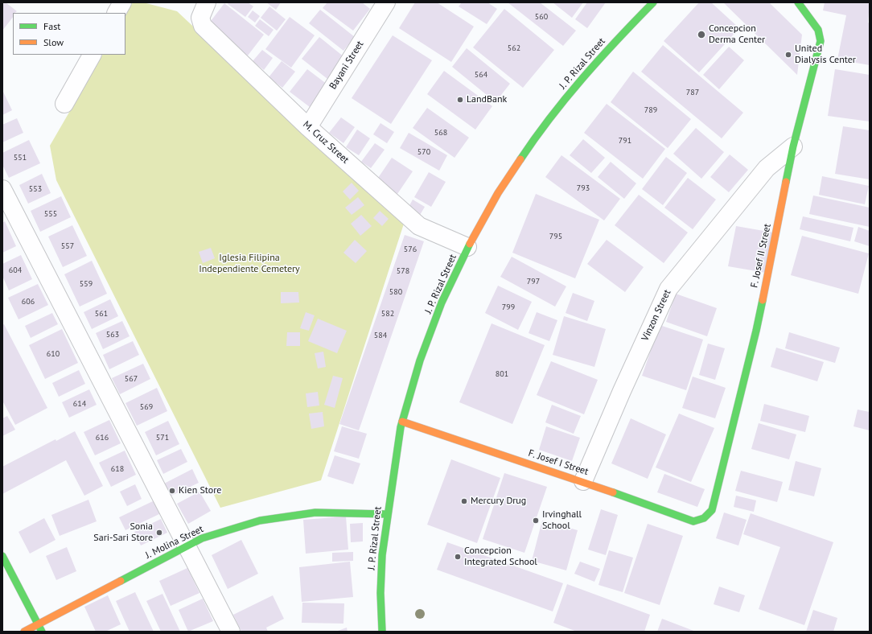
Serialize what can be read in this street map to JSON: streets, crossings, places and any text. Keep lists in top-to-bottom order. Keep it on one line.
{"streets":{"street":["J. P. Rizal Street","Bayani Street","M. Cruz Street","F. Josef II Street","Vinzon Street","F. Josef I Street","J. Molina Street"]},"crossings":[["J. P. Rizal Street","M. Cruz Street"],["J. P. Rizal Street","F. Josef I Street"],["J. P. Rizal Street","J. Molina Street"],["Bayani Street","M. Cruz Street"],["F. Josef II Street","Vinzon Street"],["F. Josef II Street","F. Josef I Street"],["Vinzon Street","F. Josef I Street"]],"parks":["Iglesia Filipina Independiente Cemetery"],"places":["Concepcion Derma Center","United Dialysis Center","LandBank","Kien Store","Mercury Drug","Irvinghall School","Sonia Sari-Sari Store","Concepcion Integrated School"],"house_numbers":["560","562","564","787","789","568","791","570","551","793","553","555","795","557","576","604","578","797","559","580","606","799","561","582","563","584","610","801","567","614","569","616","571","618"],"legend":["Fast","Slow"]}
